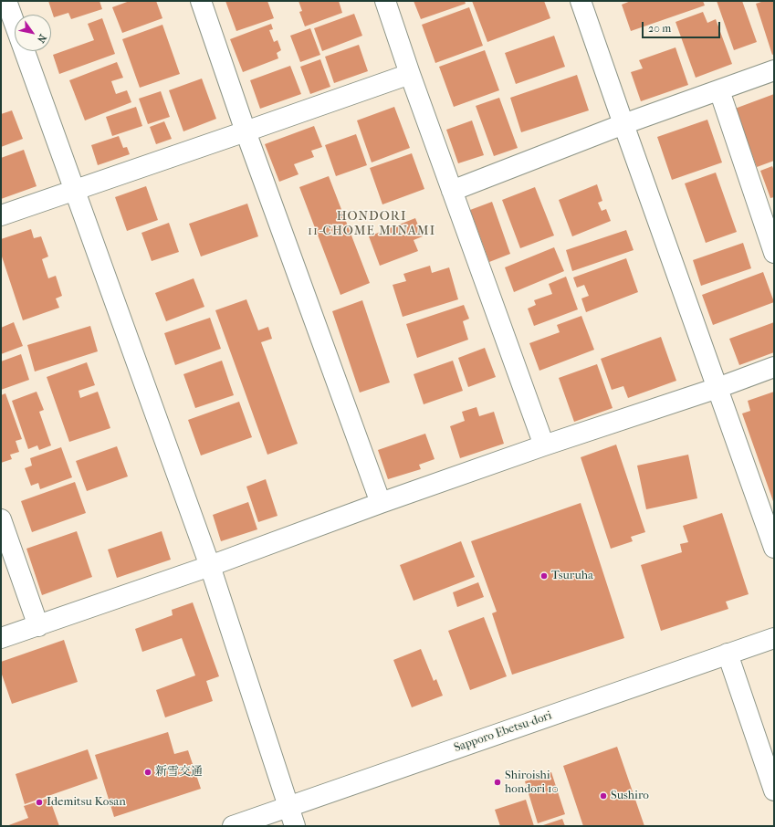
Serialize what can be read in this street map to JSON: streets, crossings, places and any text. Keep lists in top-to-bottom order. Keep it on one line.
{"streets":{"main road":["Sapporo Ebetsu-dori"]},"districts":["HONDORI 11-CHOME MINAMI"],"places":["Tsuruha","新雪交通","Shiroishi hondori 10","Sushiro","Idemitsu Kosan"],"scale_bar":"20 m","north":"bottom right"}
